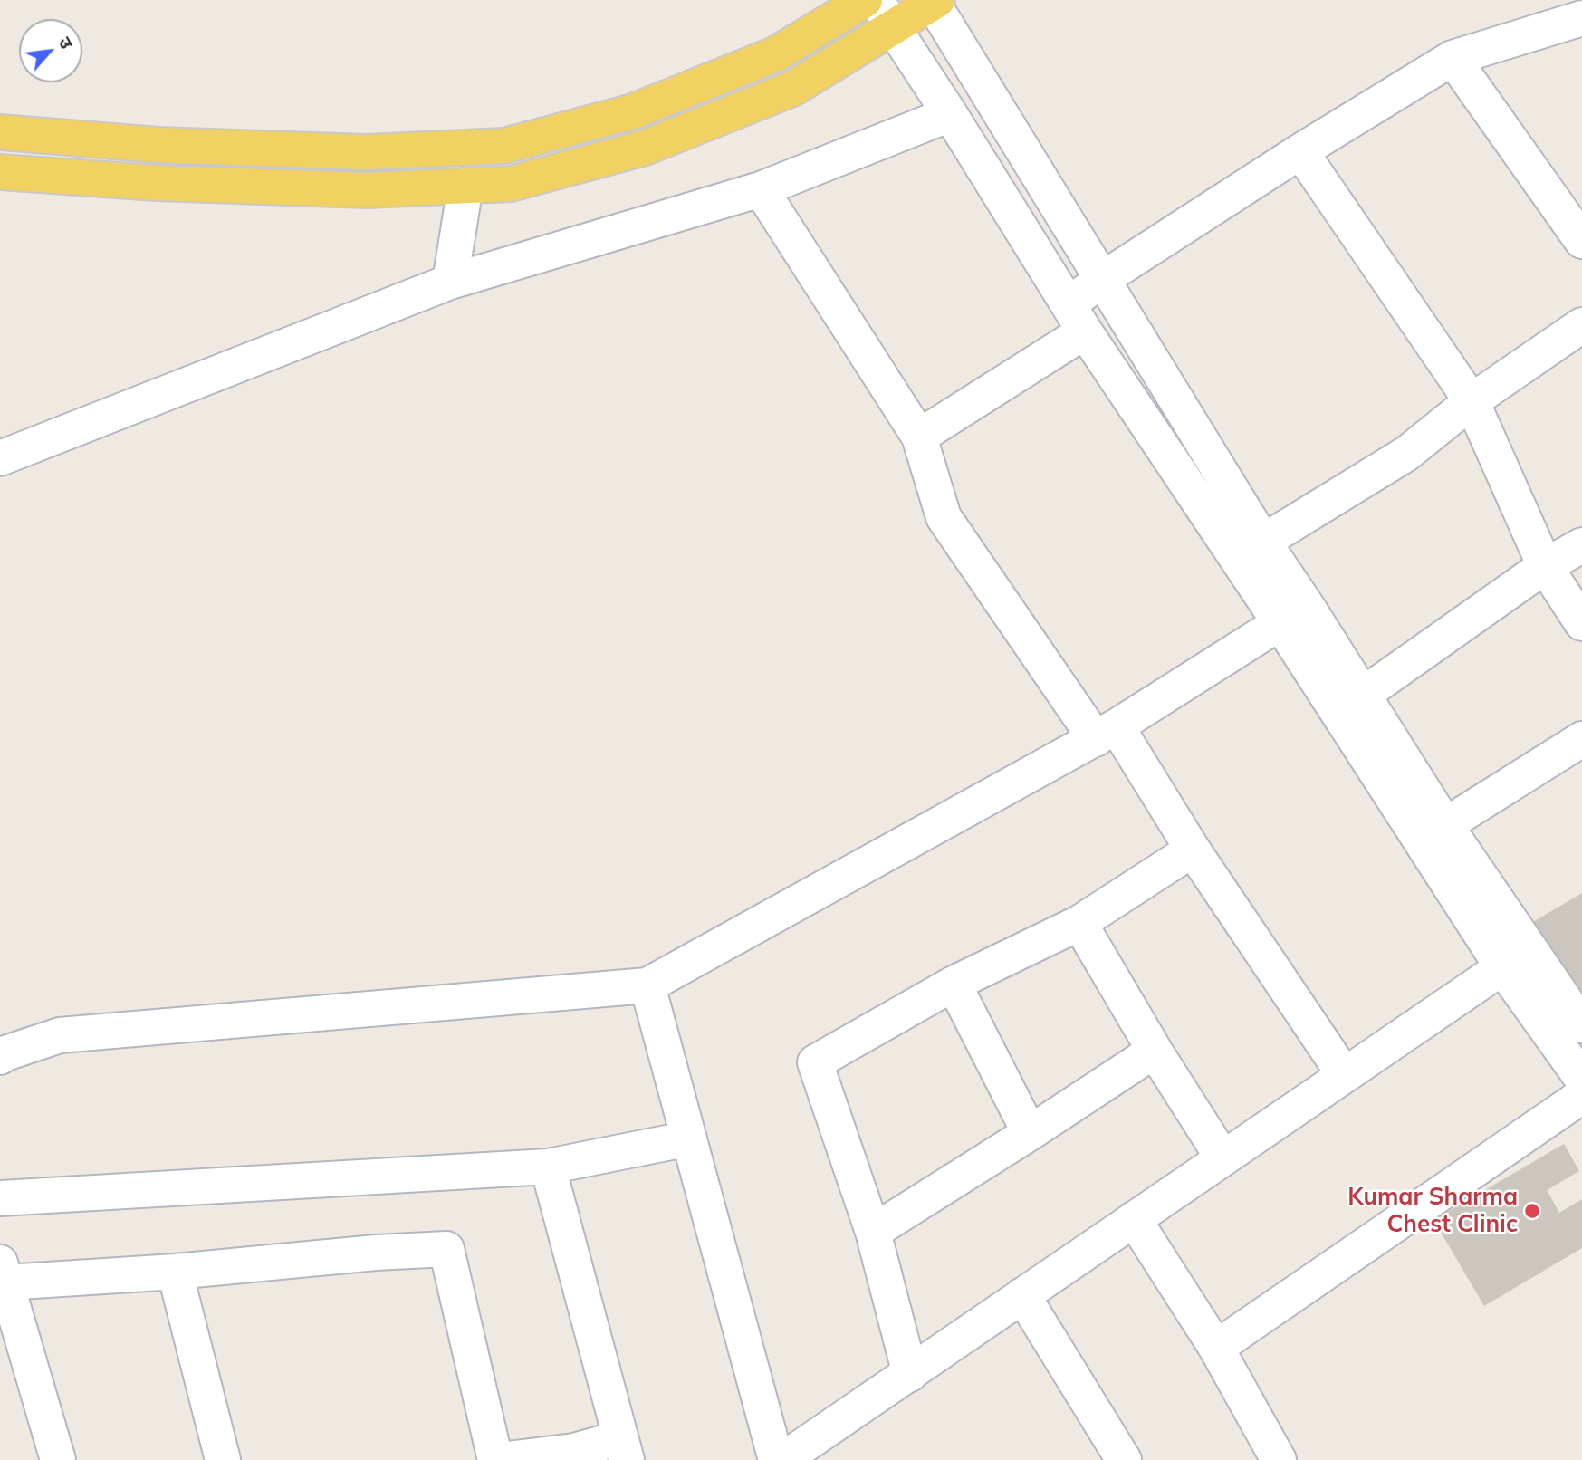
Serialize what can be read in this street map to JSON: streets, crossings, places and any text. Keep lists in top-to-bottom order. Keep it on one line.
{"places":["Kumar Sharma Chest Clinic"],"north":"top right"}
